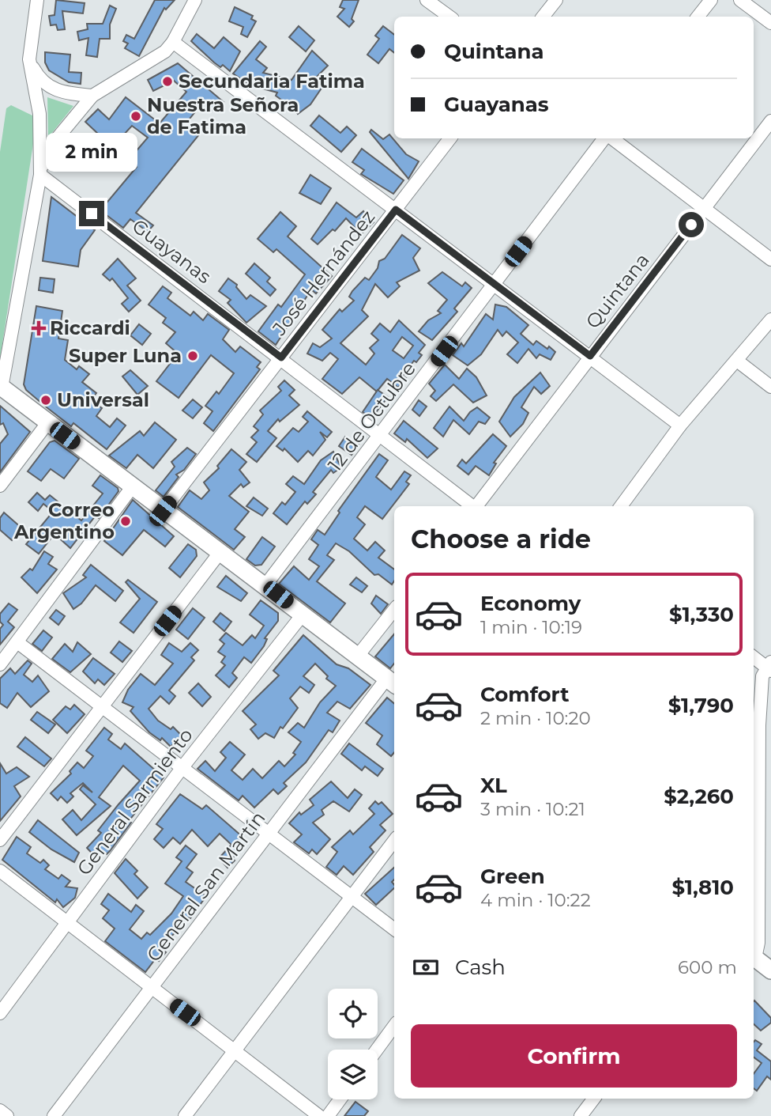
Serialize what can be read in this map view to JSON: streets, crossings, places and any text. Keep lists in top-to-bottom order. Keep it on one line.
{"streets":{"street":["Guayanas","José Hernández","Quintana","12 de Octubre","General Sarmiento","General San Martín"]},"crossings":[["Guayanas","José Hernández"],["Guayanas","12 de Octubre"]],"places":{"other":["Secundaria Fatima","Nuestra Señora de Fatima","Super Luna","Universal","Correo Argentino"],"health":["Riccardi"]},"page":{"banner":["Quintana","Guayanas"],"bubble":"2 min","heading":"Choose a ride","list":[{"name":"Economy","note":"1 min · 10:19","value":"$1,330"},{"name":"Comfort","note":"2 min · 10:20","value":"$1,790"},{"name":"XL","note":"3 min · 10:21","value":"$2,260"},{"name":"Green","note":"4 min · 10:22","value":"$1,810"}],"pay":["Cash","600 m"],"buttons":"Confirm"}}
